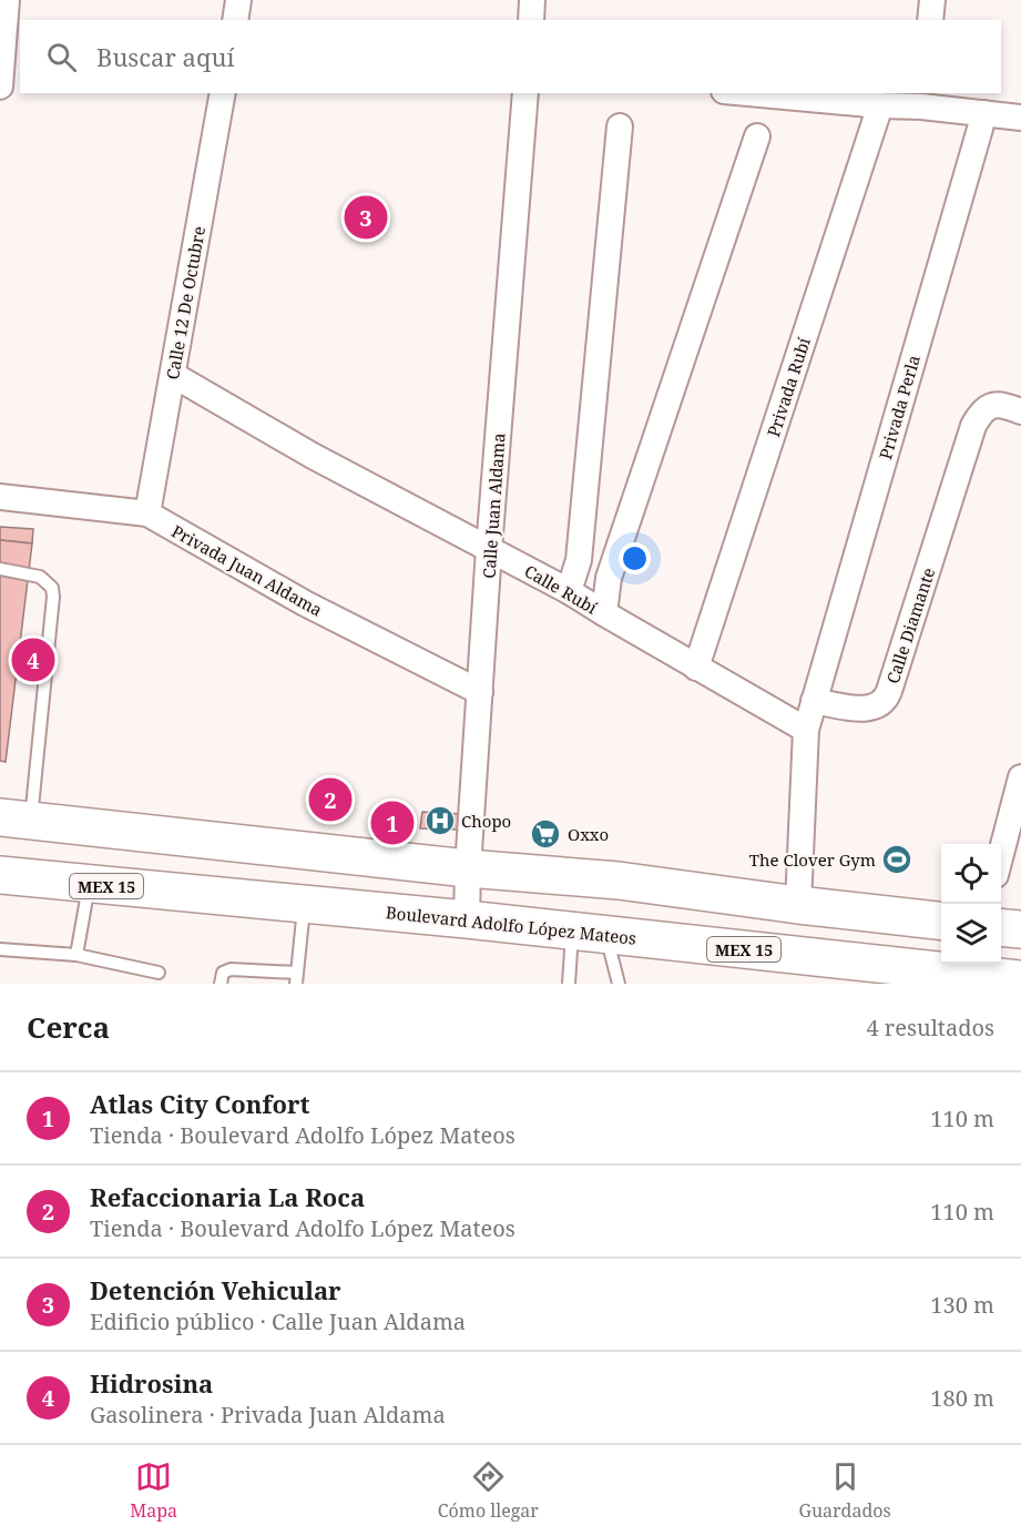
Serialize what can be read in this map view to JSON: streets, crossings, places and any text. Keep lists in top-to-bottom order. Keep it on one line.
{"streets":{"main road":["MEX 15","Boulevard Adolfo López Mateos"],"street":["Calle 12 De Octubre","Privada Rubí","Privada Perla","Calle Juan Aldama","Privada Juan Aldama","Calle Rubí","Calle Diamante"]},"crossings":[["Calle 12 De Octubre","Privada Juan Aldama"],["Calle 12 De Octubre","Calle Rubí"],["Privada Rubí","Calle Rubí"],["Privada Perla","Calle Diamante"],["Calle Juan Aldama","Privada Juan Aldama"],["Calle Juan Aldama","Calle Rubí"],["Calle Juan Aldama","Boulevard Adolfo López Mateos"]],"places":{"hospital":["Chopo"],"supermarket":["Oxxo"],"sports":["The Clover Gym"]},"page":{"search":"Buscar aquí","pins":["3","4","2","1"],"heading":["Cerca","4 resultados"],"list":[{"mark":"1","name":"Atlas City Confort","note":"Tienda · Boulevard Adolfo López Mateos","value":"110 m"},{"mark":"2","name":"Refaccionaria La Roca","note":"Tienda · Boulevard Adolfo López Mateos","value":"110 m"},{"mark":"3","name":"Detención Vehicular","note":"Edificio público · Calle Juan Aldama","value":"130 m"},{"mark":"4","name":"Hidrosina","note":"Gasolinera · Privada Juan Aldama","value":"180 m"}],"nav":["Mapa","Cómo llegar","Guardados"]}}
